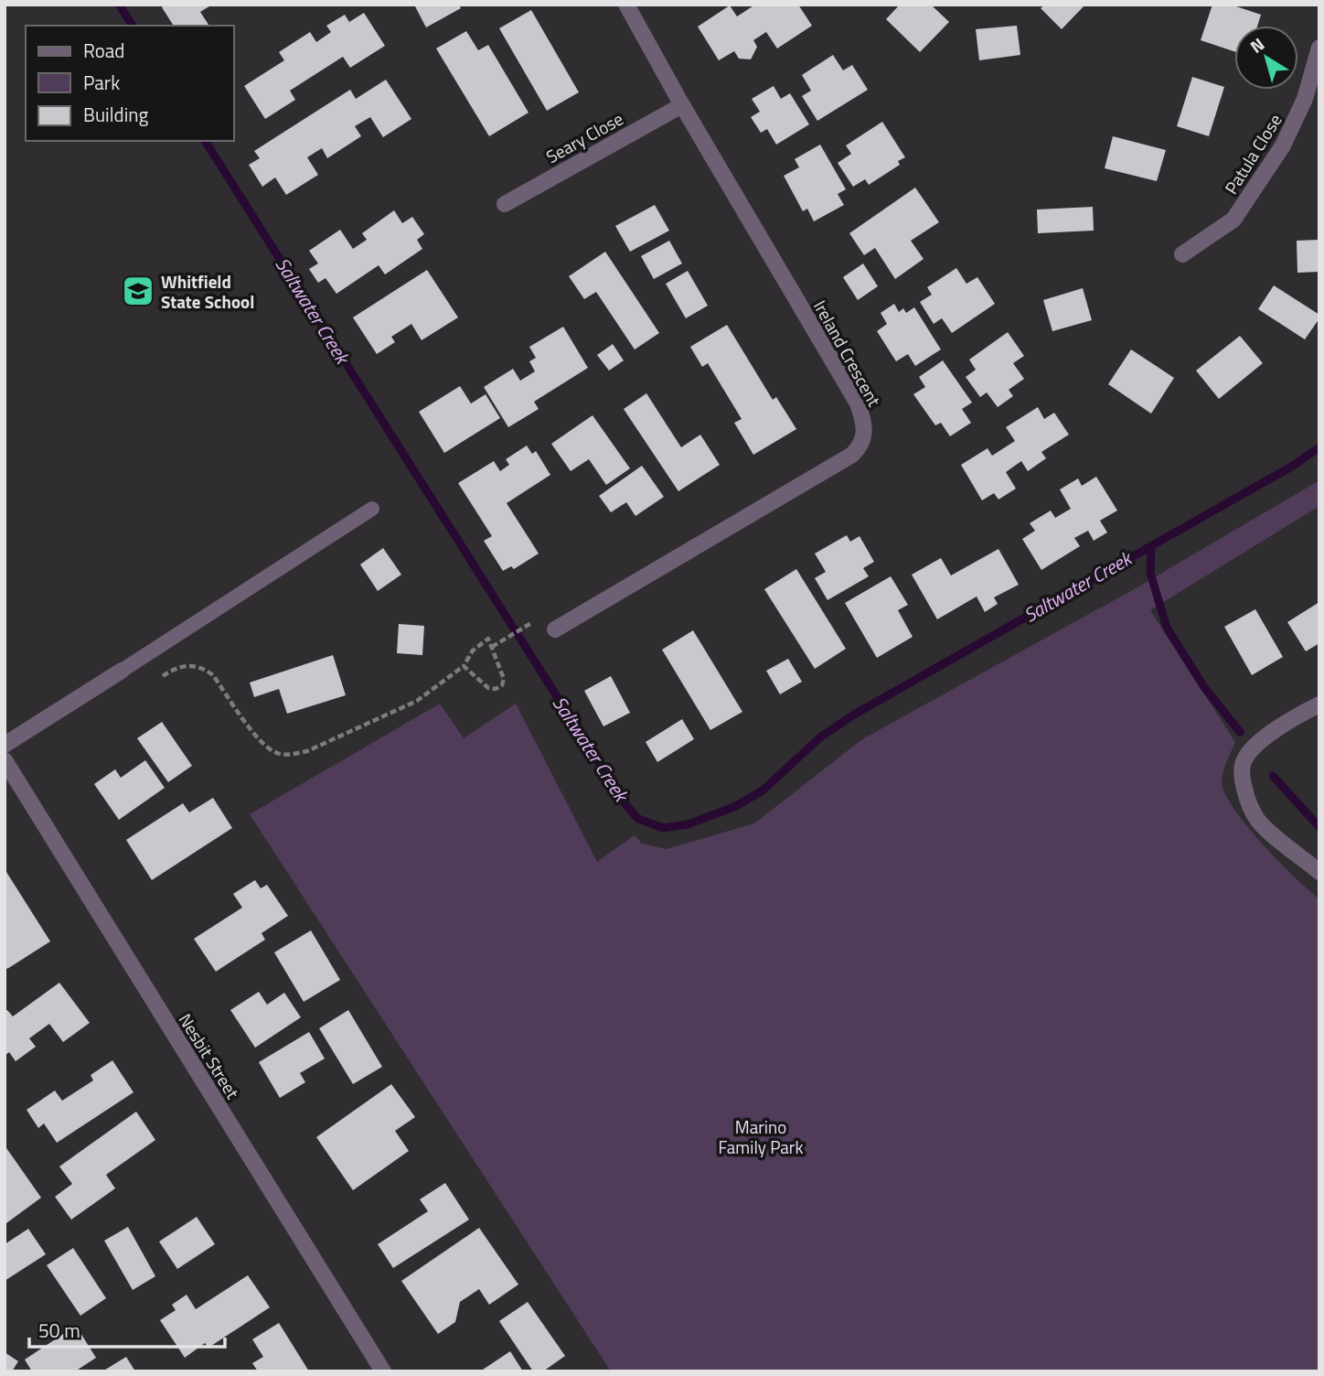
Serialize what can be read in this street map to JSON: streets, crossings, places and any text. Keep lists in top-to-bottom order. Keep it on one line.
{"streets":{"street":["Seary Close","Patula Close","Ireland Crescent","Nesbit Street"]},"crossings":[["Seary Close","Ireland Crescent"]],"water":["Saltwater Creek"],"parks":["Marino Family Park"],"places":{"school or university":["Whitfield State School"]},"legend":["Road","Park","Building"],"scale_bar":"50 m","north":"top left"}
